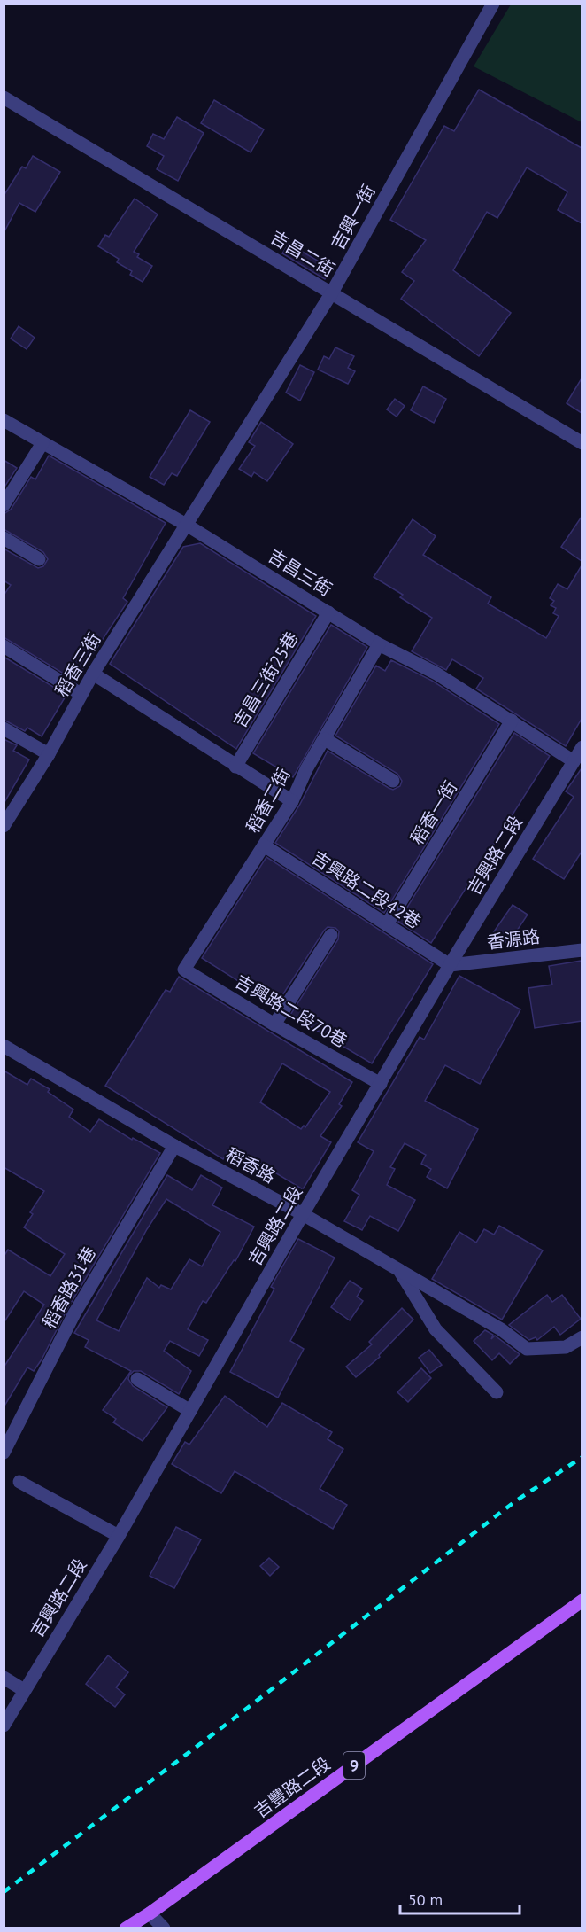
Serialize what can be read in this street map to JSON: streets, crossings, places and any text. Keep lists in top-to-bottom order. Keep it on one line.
{"streets":{"main road":["9","吉豐路二段"],"street":["吉興一街","吉昌二街","吉昌三街","稻香三街","吉昌三街25巷","稻香二街","稻香一街","吉興路二段","吉興路二段42巷","香源路","吉興路二段70巷","稻香路","稻香路31巷"]},"crossings":[["吉興一街","吉昌二街"],["吉興一街","吉昌三街"],["吉興一街","稻香三街"],["吉昌三街","稻香三街"],["吉昌三街","吉昌三街25巷"],["吉昌三街","稻香二街"],["吉昌三街","稻香一街"],["吉昌三街","吉興路二段"],["稻香二街","吉興路二段42巷"],["稻香二街","吉興路二段70巷"],["稻香一街","吉興路二段42巷"],["吉興路二段","吉興路二段42巷"],["吉興路二段","香源路"],["吉興路二段","吉興路二段70巷"],["吉興路二段","稻香路"],["吉興路二段42巷","香源路"],["稻香路","稻香路31巷"]],"scale_bar":"50 m"}
